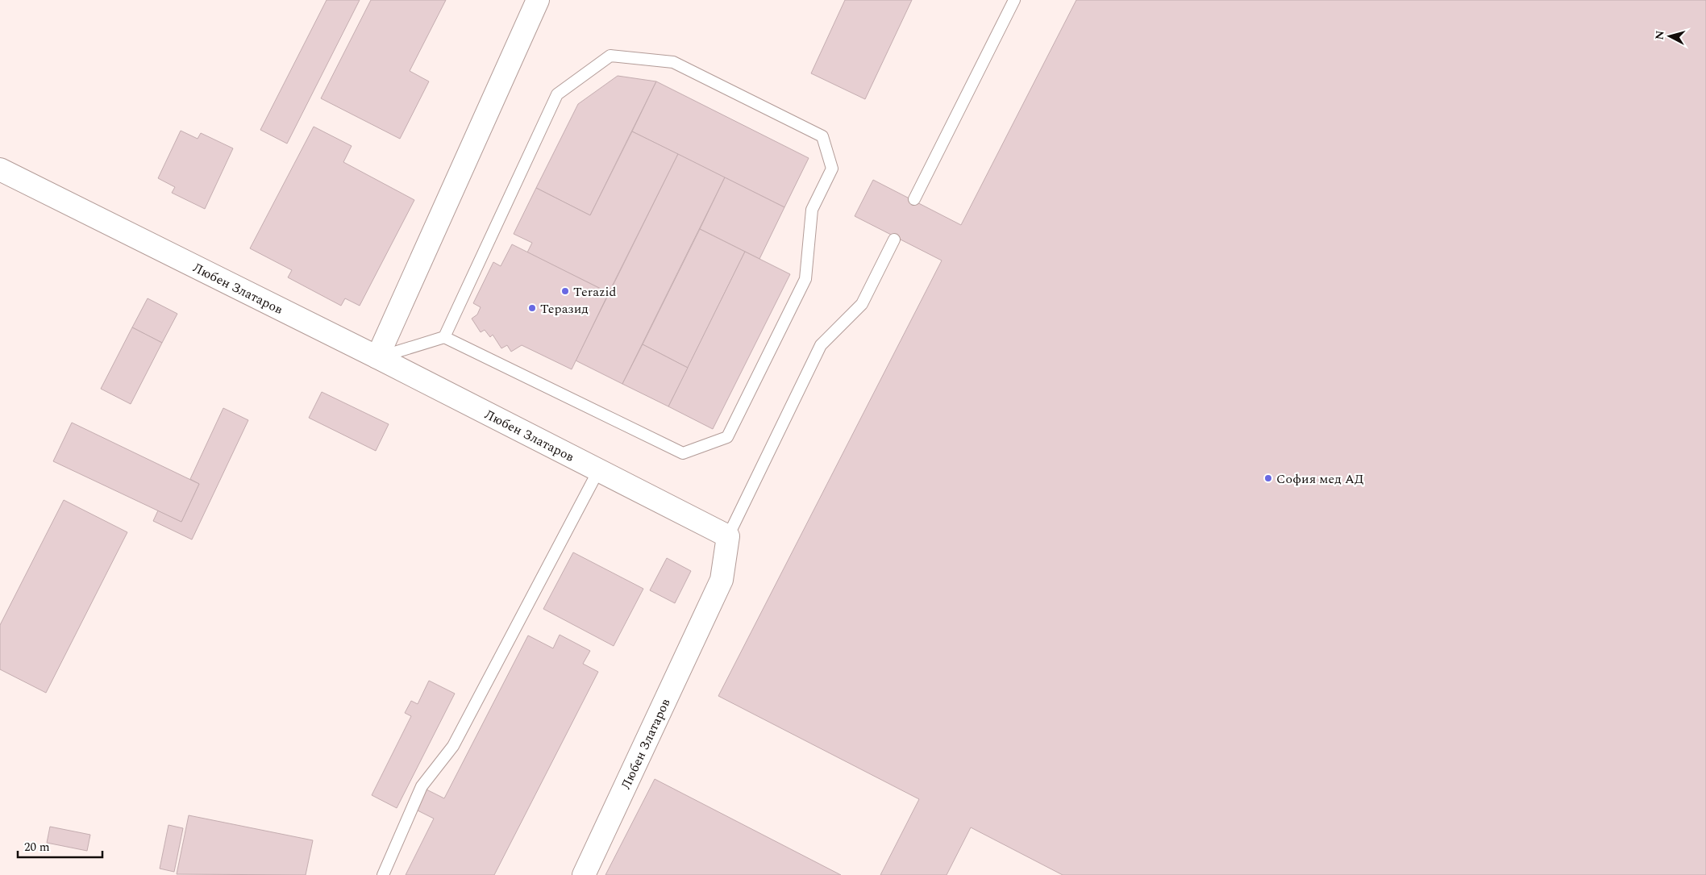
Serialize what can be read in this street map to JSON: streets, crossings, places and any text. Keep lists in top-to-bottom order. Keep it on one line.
{"streets":{"street":["Любен Златаров"]},"places":["Terazid","Теразид","София мед АД"],"scale_bar":"20 m","north":"left"}
